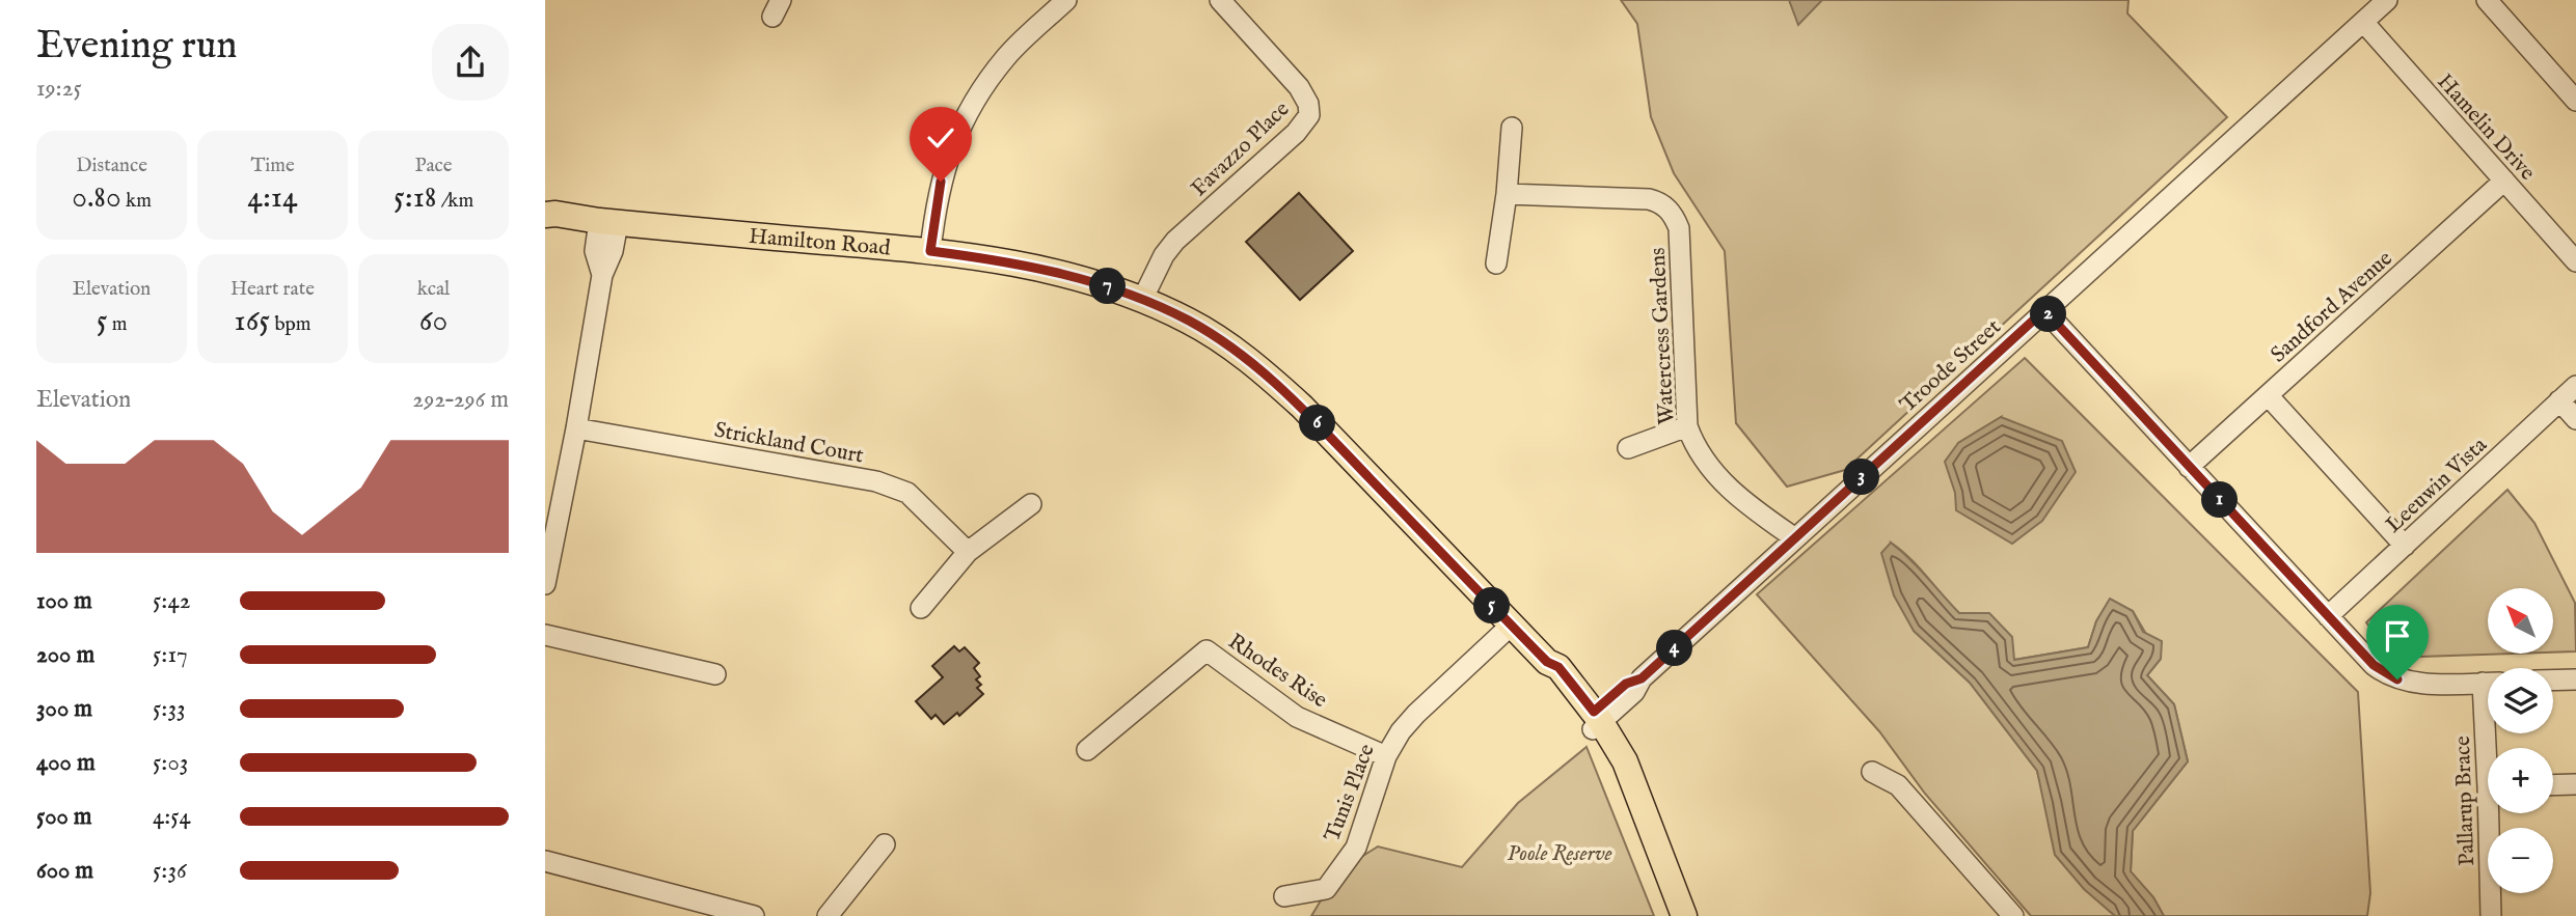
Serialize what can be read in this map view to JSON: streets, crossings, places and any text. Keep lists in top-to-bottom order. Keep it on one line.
{"streets":{"main road":["Hamilton Road"],"street":["Hamelin Drive","Favazzo Place","Sandford Avenue","Watercress Gardens","Troode Street","Strickland Court","Leeuwin Vista","Rhodes Rise","Tunis Place","Pallarup Brace"]},"crossings":[["Hamelin Drive","Sandford Avenue"],["Hamelin Drive","Troode Street"],["Favazzo Place","Hamilton Road"],["Hamilton Road","Troode Street"],["Hamilton Road","Tunis Place"],["Watercress Gardens","Troode Street"],["Rhodes Rise","Tunis Place"]],"parks":["Poole Reserve"],"north":"top left","page":{"heading":["Evening run","19:25"],"stats":[["Distance","0.80 km"],["Time","4:14"],["Pace","5:18 /km"],["Elevation","5 m"],["Heart rate","165 bpm"],["kcal","60"]],"pins":["7","2","6","3","1","5","4"],"chart":["Elevation","292–296 m"],"list":[{"name":"100 m","note":"5:42"},{"name":"200 m","note":"5:17"},{"name":"300 m","note":"5:33"},{"name":"400 m","note":"5:03"},{"name":"500 m","note":"4:54"},{"name":"600 m","note":"5:36"}],"map_buttons":["+","−"]}}
